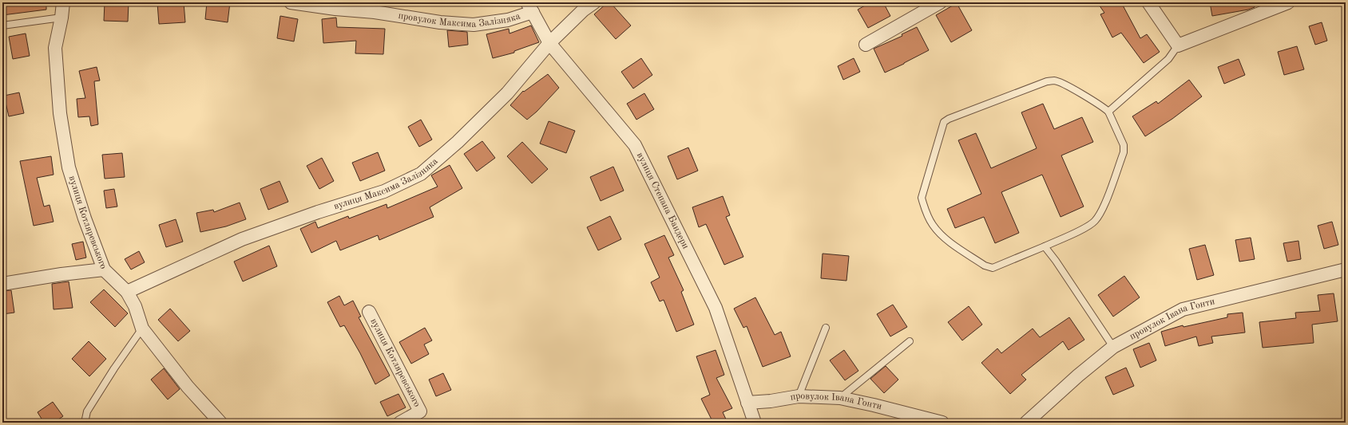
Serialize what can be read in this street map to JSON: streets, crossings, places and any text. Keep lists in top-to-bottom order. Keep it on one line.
{"streets":{"street":["провулок Максима Залізняка","вулиця Максима Залізняка","вулиця Степана Бандери","вулиця Котляревського","провулок Івана Гонти"]},"crossings":[["провулок Максима Залізняка","вулиця Степана Бандери"],["вулиця Максима Залізняка","вулиця Степана Бандери"],["вулиця Максима Залізняка","вулиця Котляревського"],["вулиця Степана Бандери","провулок Івана Гонти"]]}
